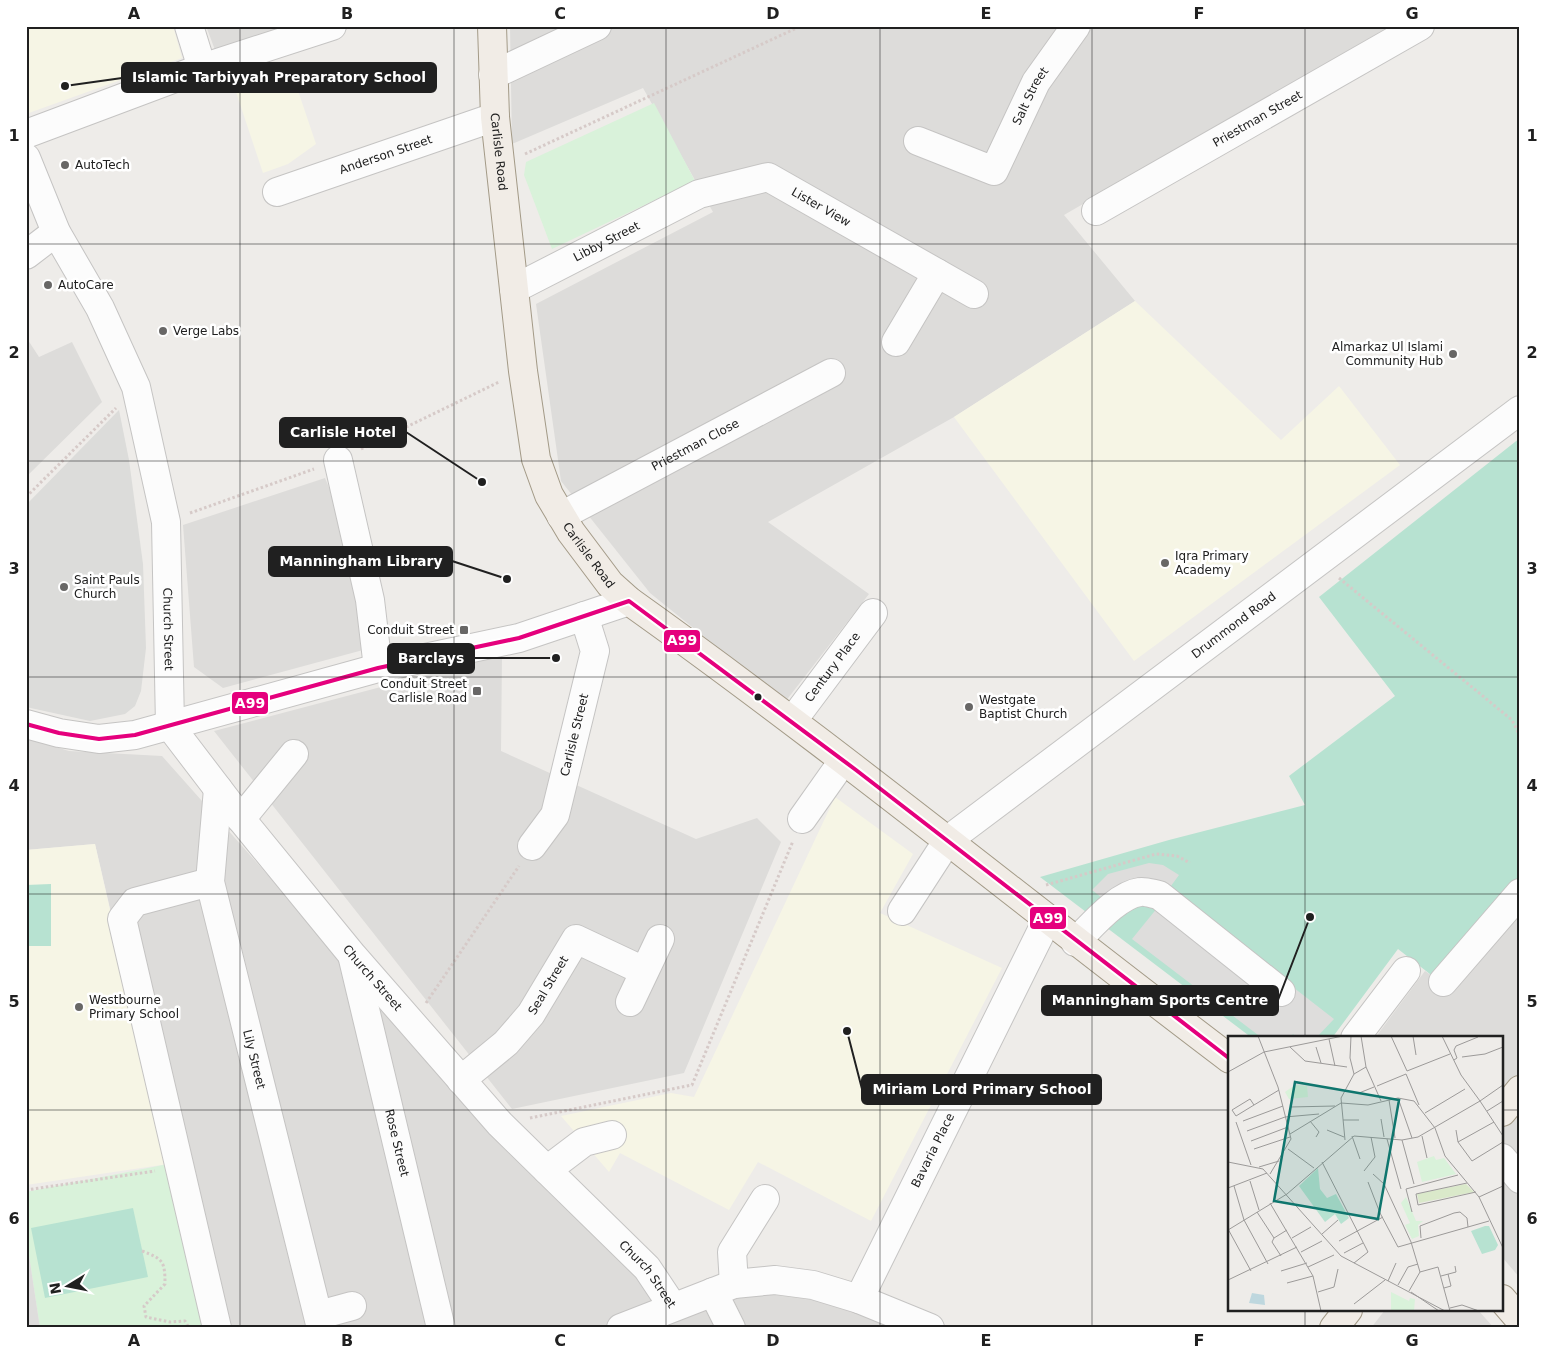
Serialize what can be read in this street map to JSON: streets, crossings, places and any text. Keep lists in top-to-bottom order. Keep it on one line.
{"streets":{"main road":["Carlisle Road"],"street":["Salt Street","Priestman Street","Anderson Street","Lister View","Libby Street","Priestman Close","Drummond Road","Church Street","Century Place","Carlisle Street","Seal Street","Lily Street","Rose Street","Bavaria Place"]},"crossings":[["Carlisle Road","Anderson Street"],["Carlisle Road","Libby Street"],["Carlisle Road","Priestman Close"],["Carlisle Road","Drummond Road"],["Carlisle Road","Century Place"],["Carlisle Road","Bavaria Place"],["Lister View","Libby Street"],["Church Street","Seal Street"],["Church Street","Lily Street"],["Church Street","Rose Street"],["Church Street","Bavaria Place"]],"places":{"other":["Islamic Tarbiyyah Preparatory School","AutoTech","AutoCare","Verge Labs","Almarkaz Ul Islami Community Hub","Carlisle Hotel","Iqra Primary Academy","Manningham Library","Saint Pauls Church","Barclays","Westgate Baptist Church","Manningham Sports Centre","Westbourne Primary School","Miriam Lord Primary School"],"transit":["Conduit Street","Conduit Street Carlisle Road"]},"lines":["transit line A99"],"north":"left","grid":{"columns":["A","B","C","D","E","F","G"],"rows":["1","2","3","4","5","6"]}}
